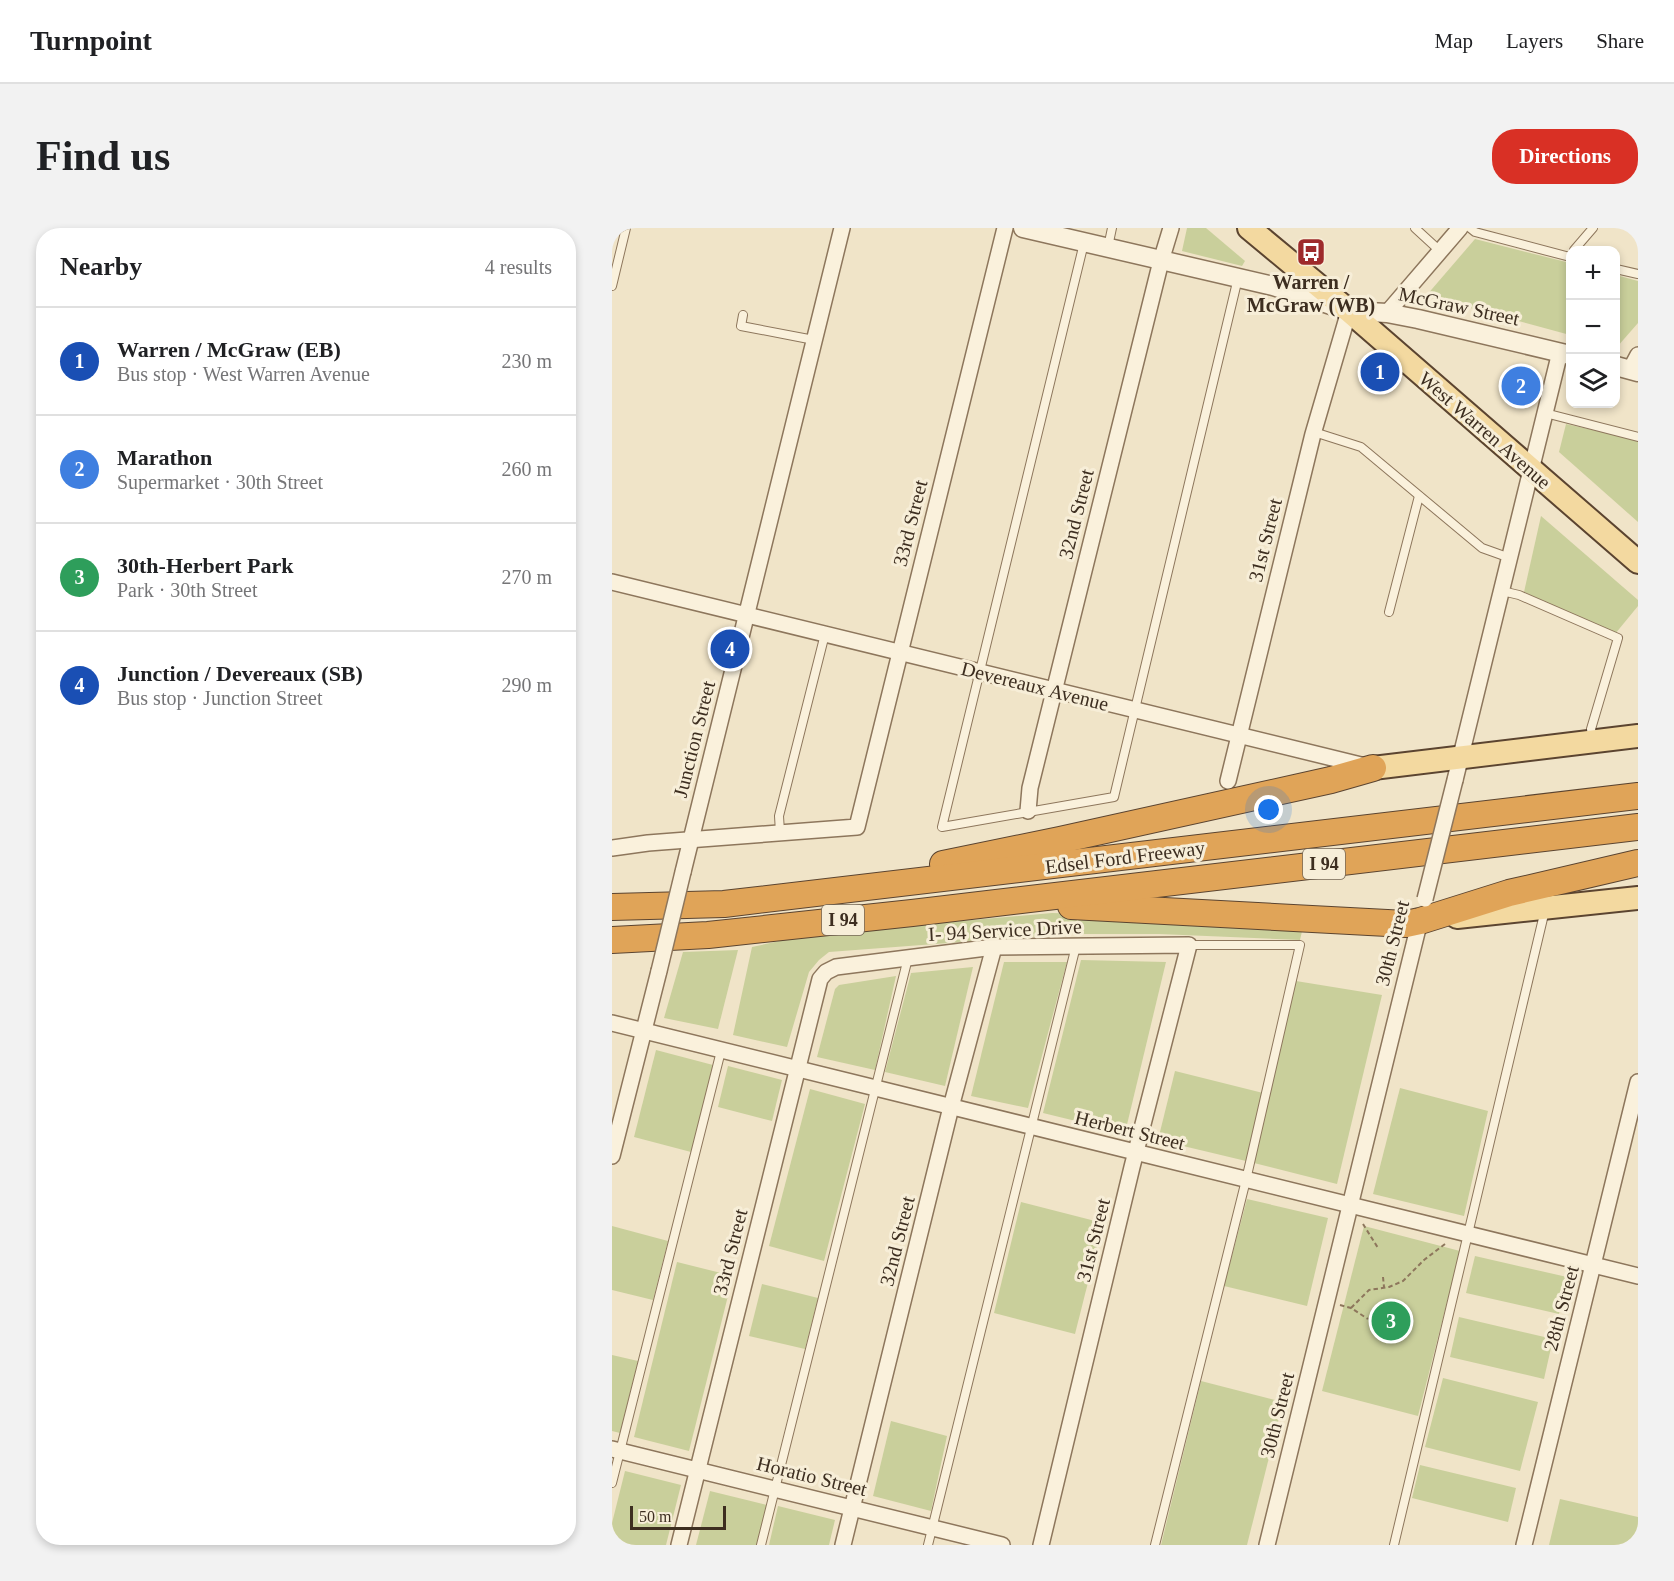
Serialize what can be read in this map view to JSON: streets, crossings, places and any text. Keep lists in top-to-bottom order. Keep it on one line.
{"streets":{"highway":["Edsel Ford Freeway","I 94"],"main road":["West Warren Avenue","Devereaux Avenue"],"street":["McGraw Street","32nd Street","33rd Street","31st Street","Junction Street","I- 94 Service Drive","30th Street","Herbert Street","28th Street","Horatio Street"]},"crossings":[["McGraw Street","West Warren Avenue"],["McGraw Street","32nd Street"],["McGraw Street","31st Street"],["McGraw Street","30th Street"],["West Warren Avenue","31st Street"],["West Warren Avenue","30th Street"],["32nd Street","Devereaux Avenue"],["32nd Street","I- 94 Service Drive"],["32nd Street","Herbert Street"],["32nd Street","Horatio Street"],["33rd Street","Devereaux Avenue"],["33rd Street","I- 94 Service Drive"],["33rd Street","Herbert Street"],["33rd Street","Horatio Street"],["31st Street","Devereaux Avenue"],["31st Street","I- 94 Service Drive"],["31st Street","Herbert Street"],["Devereaux Avenue","Junction Street"],["Devereaux Avenue","30th Street"],["Junction Street","Herbert Street"],["30th Street","Herbert Street"],["Herbert Street","28th Street"]],"places":{"bus stop":["Warren / McGraw (WB)"]},"scale_bar":"50 m","page":{"header":"Turnpoint","nav":["Map","Layers","Share"],"buttons":"Directions","title":"Find us","heading":["Nearby","4 results"],"map_buttons":["+","−"],"list":[{"mark":"1","name":"Warren / McGraw (EB)","note":"Bus stop · West Warren Avenue","value":"230 m"},{"mark":"2","name":"Marathon","note":"Supermarket · 30th Street","value":"260 m"},{"mark":"3","name":"30th-Herbert Park","note":"Park · 30th Street","value":"270 m"},{"mark":"4","name":"Junction / Devereaux (SB)","note":"Bus stop · Junction Street","value":"290 m"}],"pins":["1","2","4","3"],"scale":"50 m"}}
